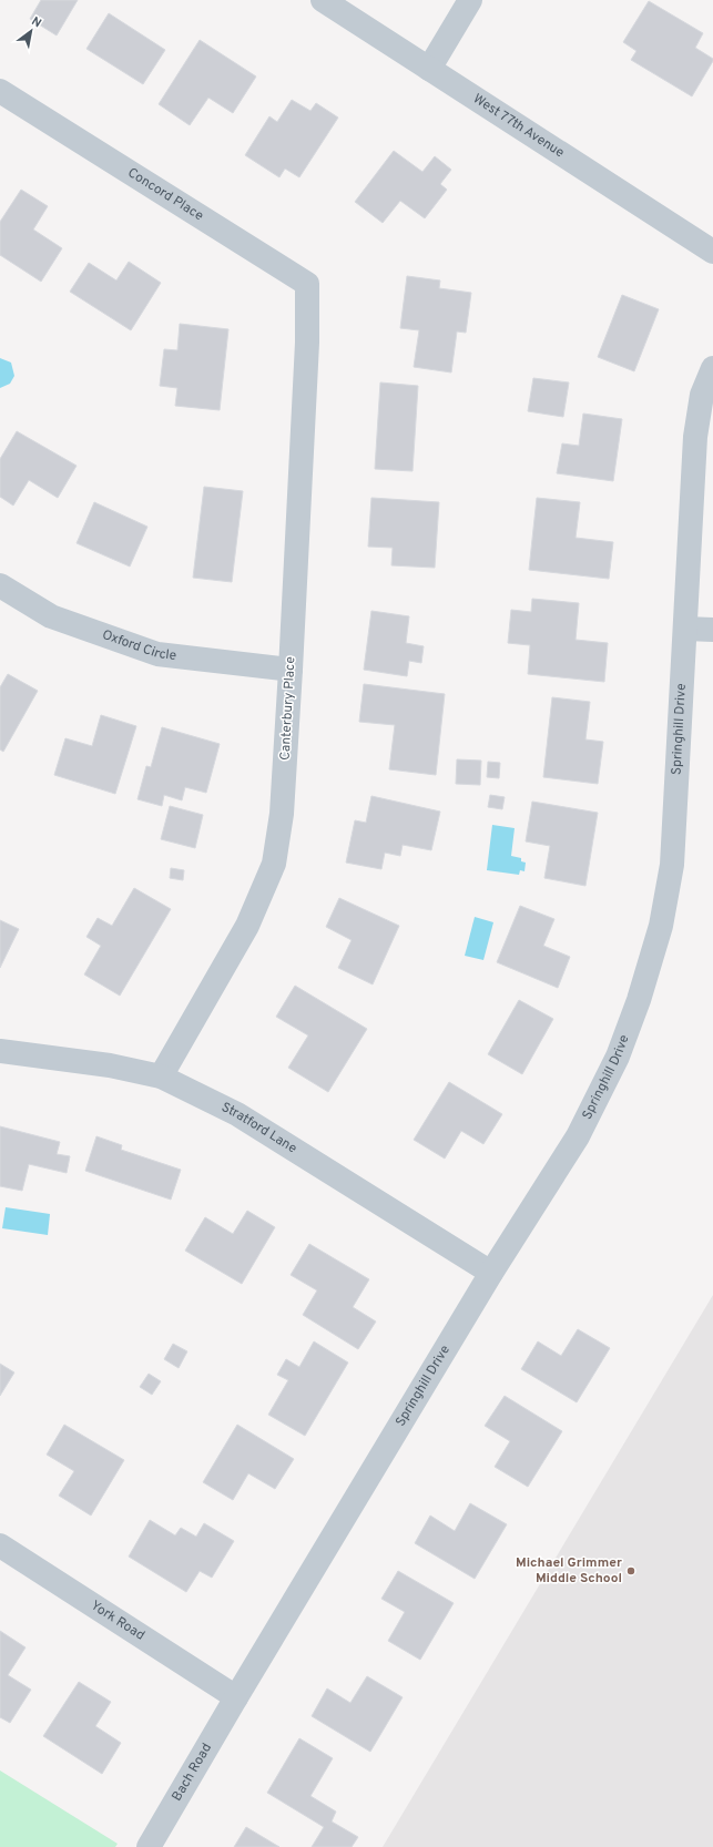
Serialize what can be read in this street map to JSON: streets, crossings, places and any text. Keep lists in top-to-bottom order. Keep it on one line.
{"streets":{"street":["West 77th Avenue","Concord Place","Oxford Circle","Canterbury Place","Springhill Drive","Stratford Lane","York Road","Bach Road"]},"crossings":[["Concord Place","Canterbury Place"],["Oxford Circle","Canterbury Place"],["Canterbury Place","Stratford Lane"],["Springhill Drive","Stratford Lane"],["Springhill Drive","York Road"],["Springhill Drive","Bach Road"],["York Road","Bach Road"]],"places":["Michael Grimmer Middle School"],"north":"top right"}
